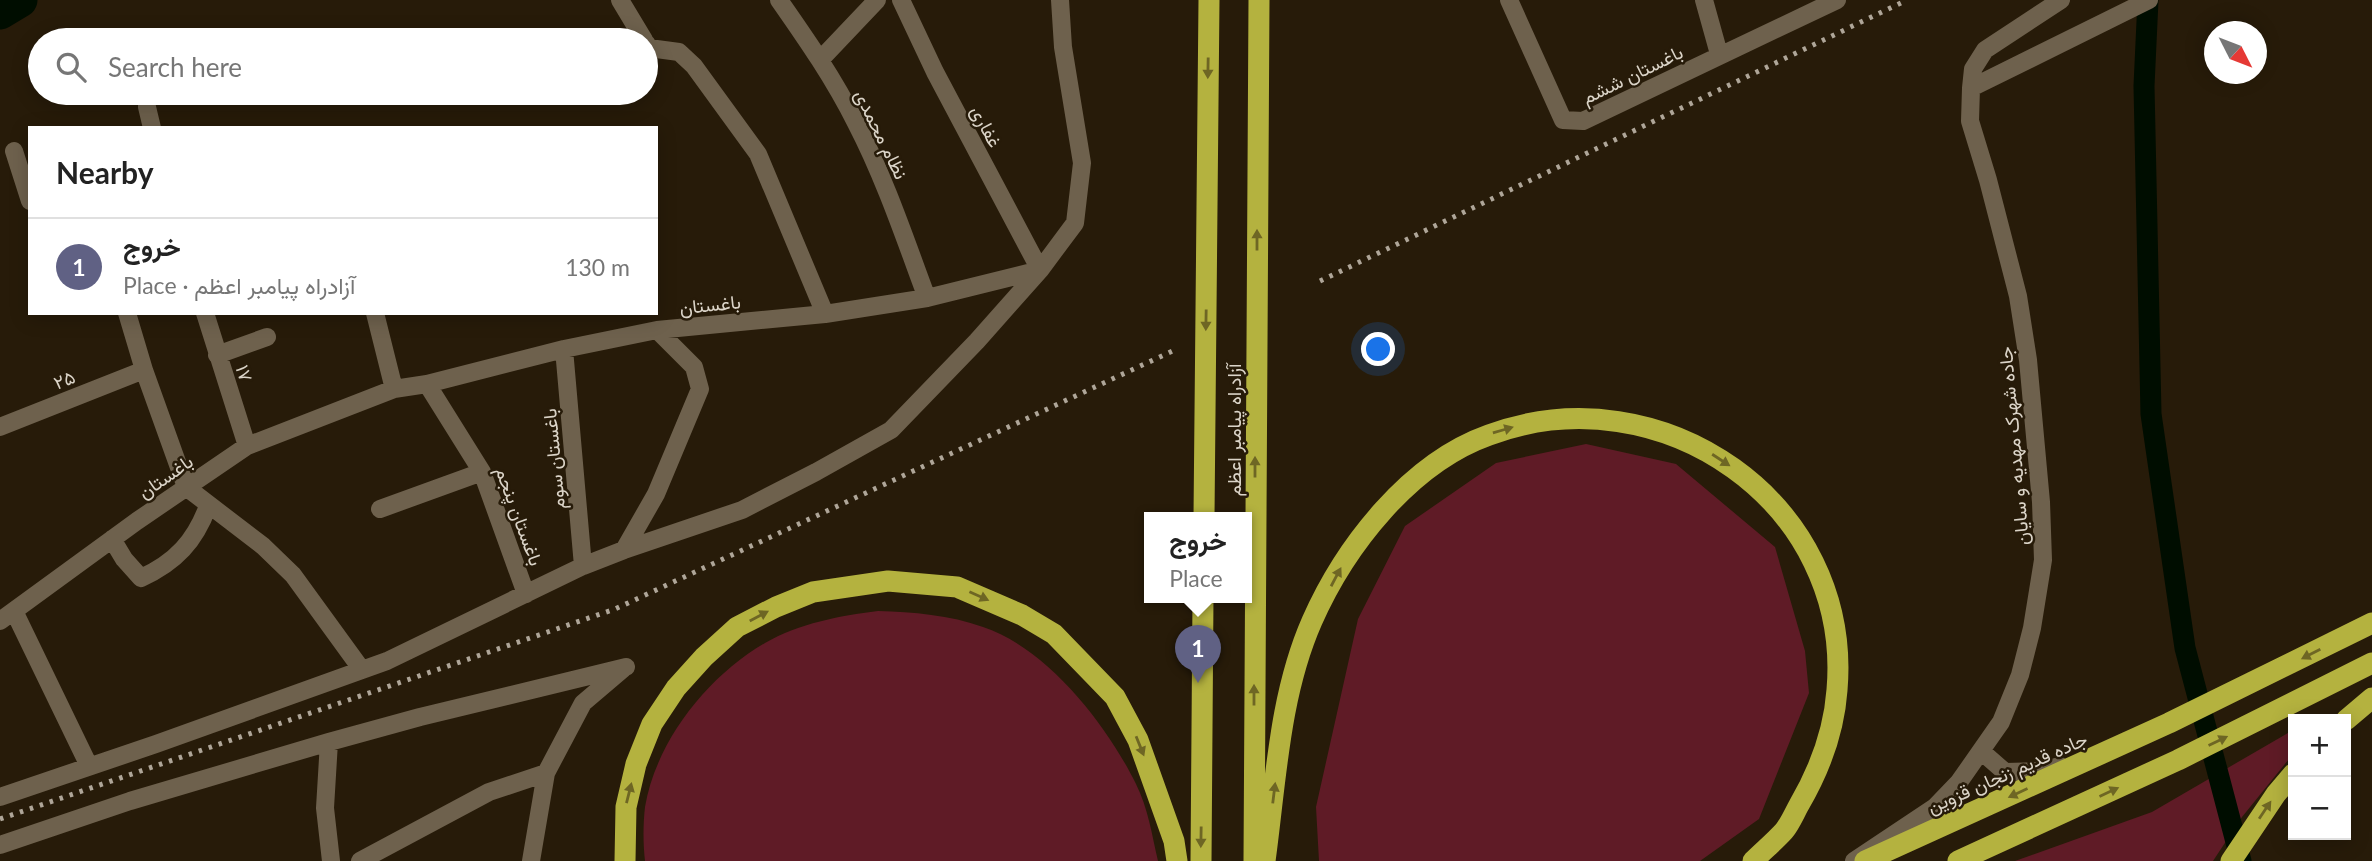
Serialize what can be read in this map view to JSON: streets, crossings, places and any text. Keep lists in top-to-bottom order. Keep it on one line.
{"streets":{"highway":["آزادراه پیامبر اعظم","جاده قدیم زنجان قزوین"],"street":["باغستان ششم","غفاری","نظام محمدی","باغستان","۱۷","۲۵","جاده شهرک مهدیه و سایان","باغستان سوم","باغستان پنجم"]},"crossings":[["غفاری","باغستان"],["نظام محمدی","باغستان"],["باغستان","۱۷"],["باغستان","باغستان سوم"],["باغستان","باغستان پنجم"]],"north":"bottom right","page":{"search":"Search here","heading":"Nearby","list":[{"mark":"1","name":"خروج","note":"Place · آزادراه پیامبر اعظم","value":"130 m"}],"popup":["خروج","Place"],"pins":"1","map_buttons":["+","−"]}}
